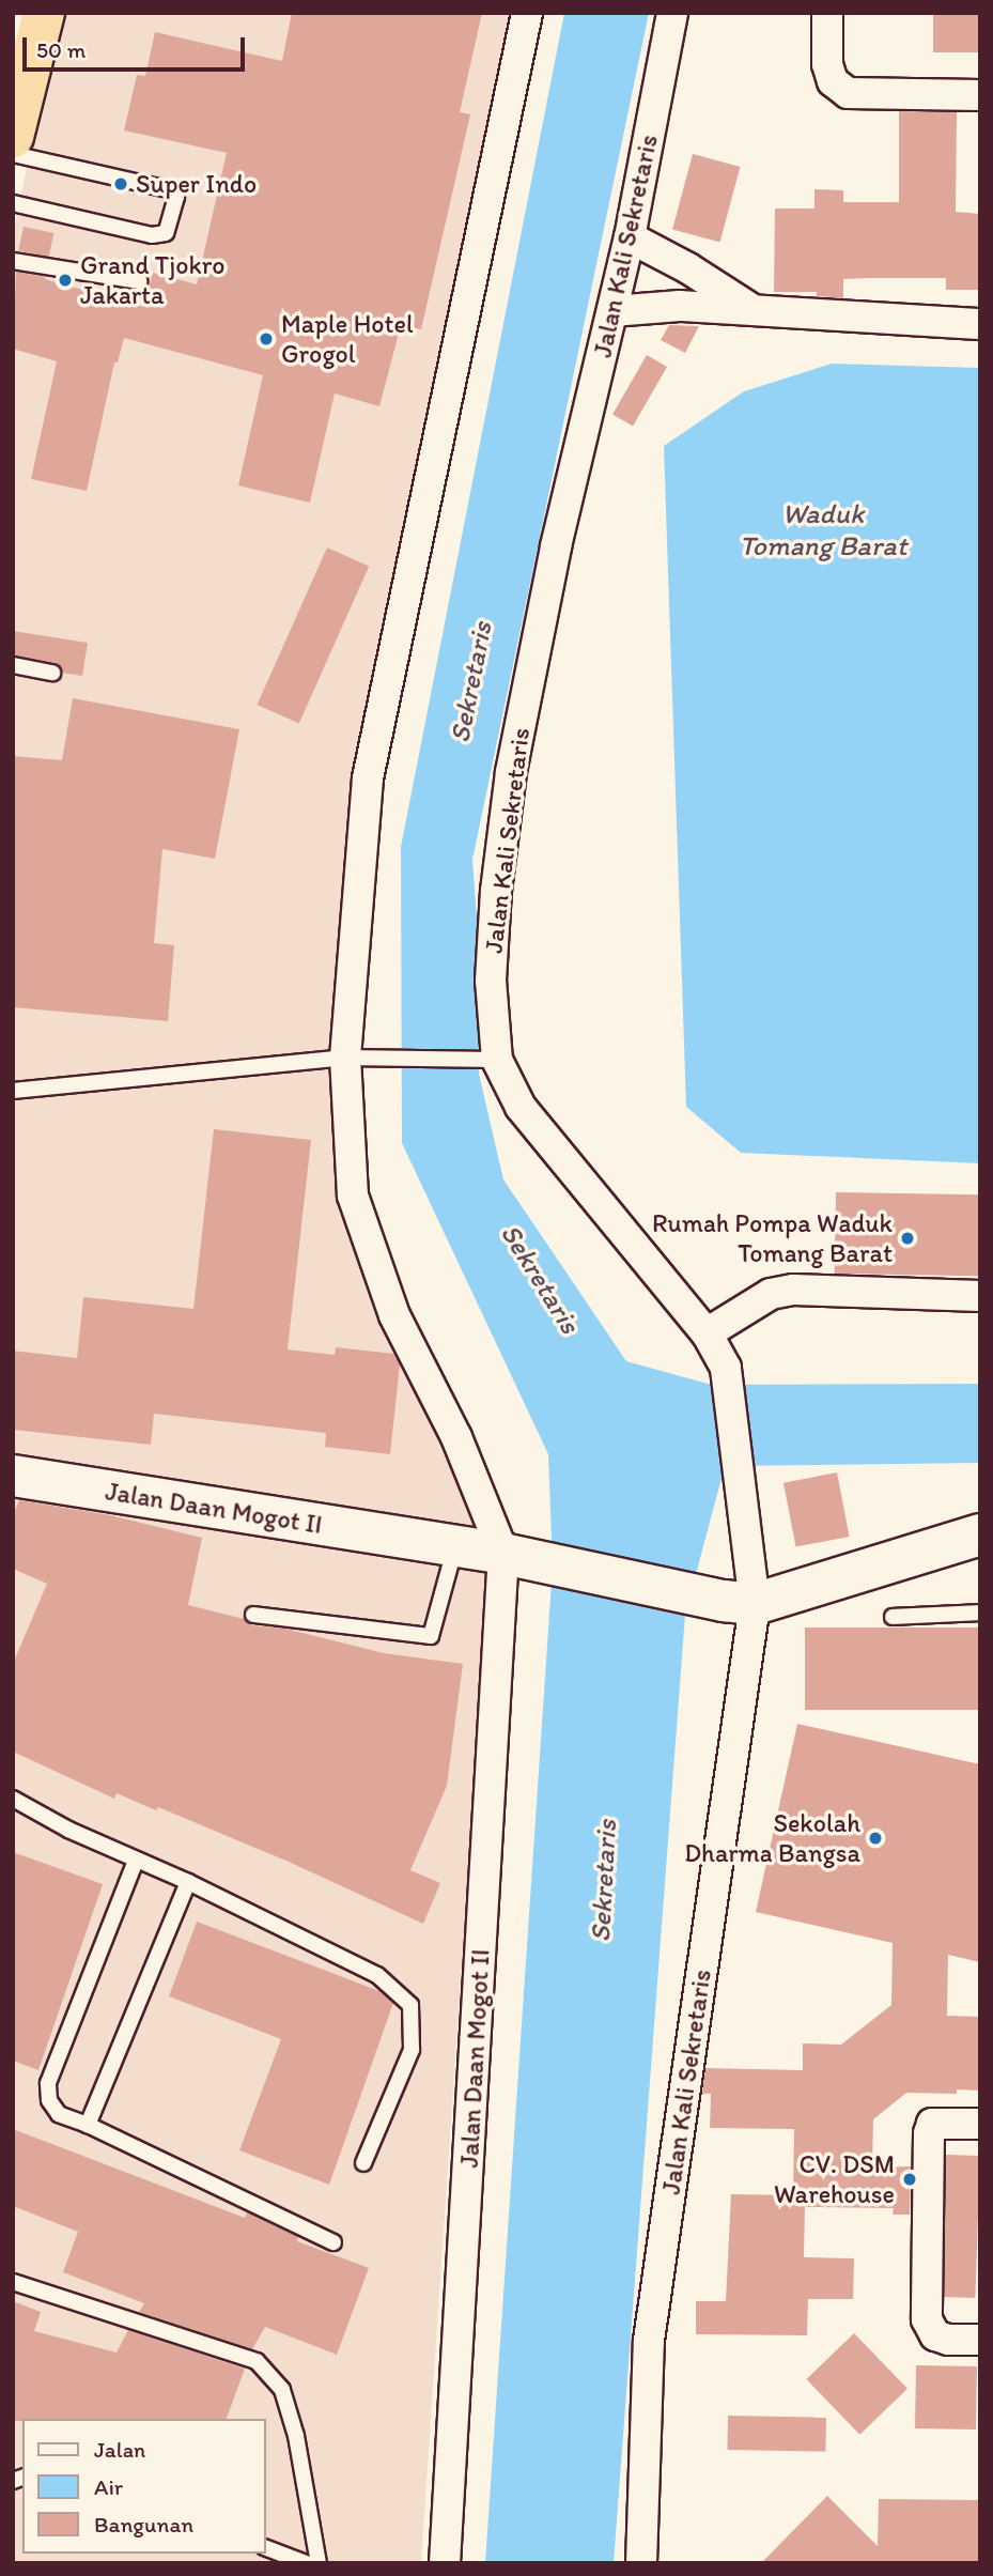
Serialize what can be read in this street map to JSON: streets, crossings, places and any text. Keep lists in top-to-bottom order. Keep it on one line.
{"streets":{"street":["Jalan Kali Sekretaris","Jalan Daan Mogot II"]},"crossings":[["Jalan Kali Sekretaris","Jalan Daan Mogot II"]],"water":["Waduk Tomang Barat","Sekretaris"],"places":["Super Indo","Grand Tjokro Jakarta","Maple Hotel Grogol","Rumah Pompa Waduk Tomang Barat","Sekolah Dharma Bangsa","CV. DSM Warehouse"],"legend":["Jalan","Air","Bangunan"],"scale_bar":"50 m"}
